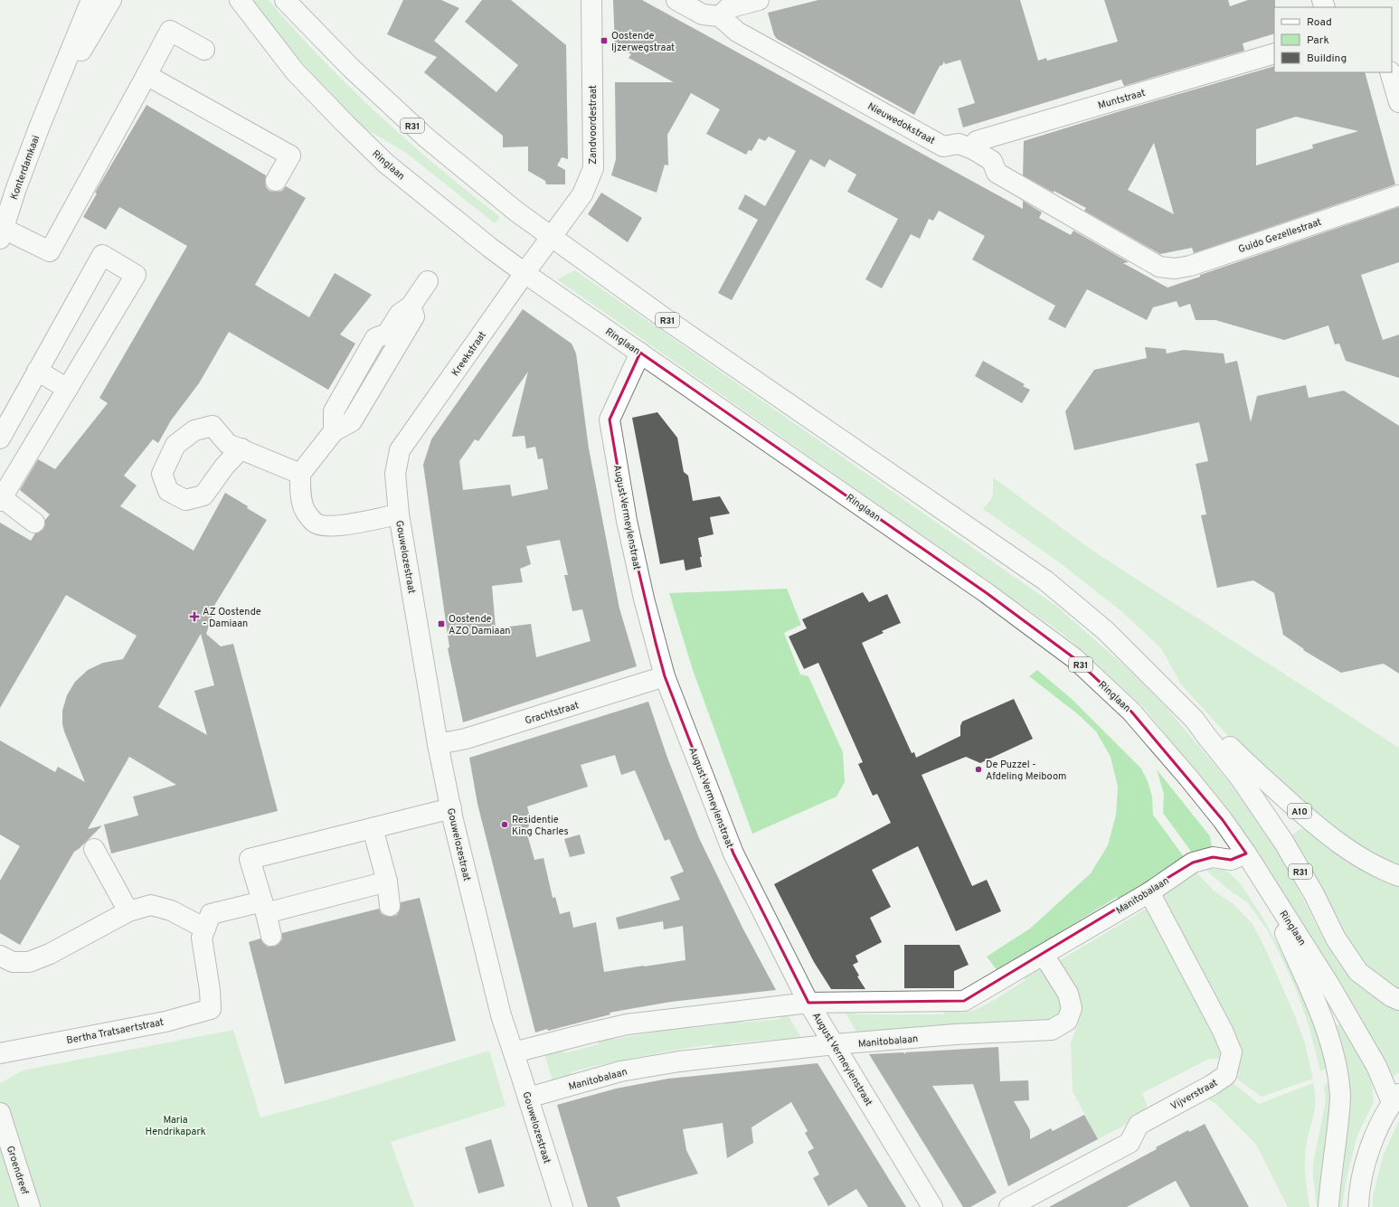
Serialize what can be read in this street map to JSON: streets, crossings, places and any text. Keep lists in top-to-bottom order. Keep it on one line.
{"streets":{"street":["Muntstraat","Nieuwedokstraat","Zandvoordestraat","R31","Ringlaan","Konterdamkaai","Guido Gezellestraat","Kreekstraat","August Vermeylenstraat","Gouwelozestraat","Grachtstraat","A10","Manitobalaan","Bertha Tratsaertstraat","Vijverstraat","Groendreef"]},"crossings":[["Muntstraat","Nieuwedokstraat"],["Nieuwedokstraat","Guido Gezellestraat"],["Zandvoordestraat","R31"],["Zandvoordestraat","Kreekstraat"],["R31","Ringlaan"],["R31","Kreekstraat"],["R31","A10"],["Ringlaan","Kreekstraat"],["Ringlaan","August Vermeylenstraat"],["Ringlaan","Manitobalaan"],["Kreekstraat","Gouwelozestraat"],["August Vermeylenstraat","Grachtstraat"],["August Vermeylenstraat","Manitobalaan"],["Gouwelozestraat","Grachtstraat"],["Gouwelozestraat","Manitobalaan"],["Manitobalaan","Vijverstraat"]],"parks":["Maria Hendrikapark"],"places":{"transit":["Oostende Ijzerwegstraat","Oostende AZO Damiaan"],"health":["AZ Oostende - Damiaan"],"other":["De Puzzel - Afdeling Meiboom","Residentie King Charles"]},"legend":["Road","Park","Building"]}
